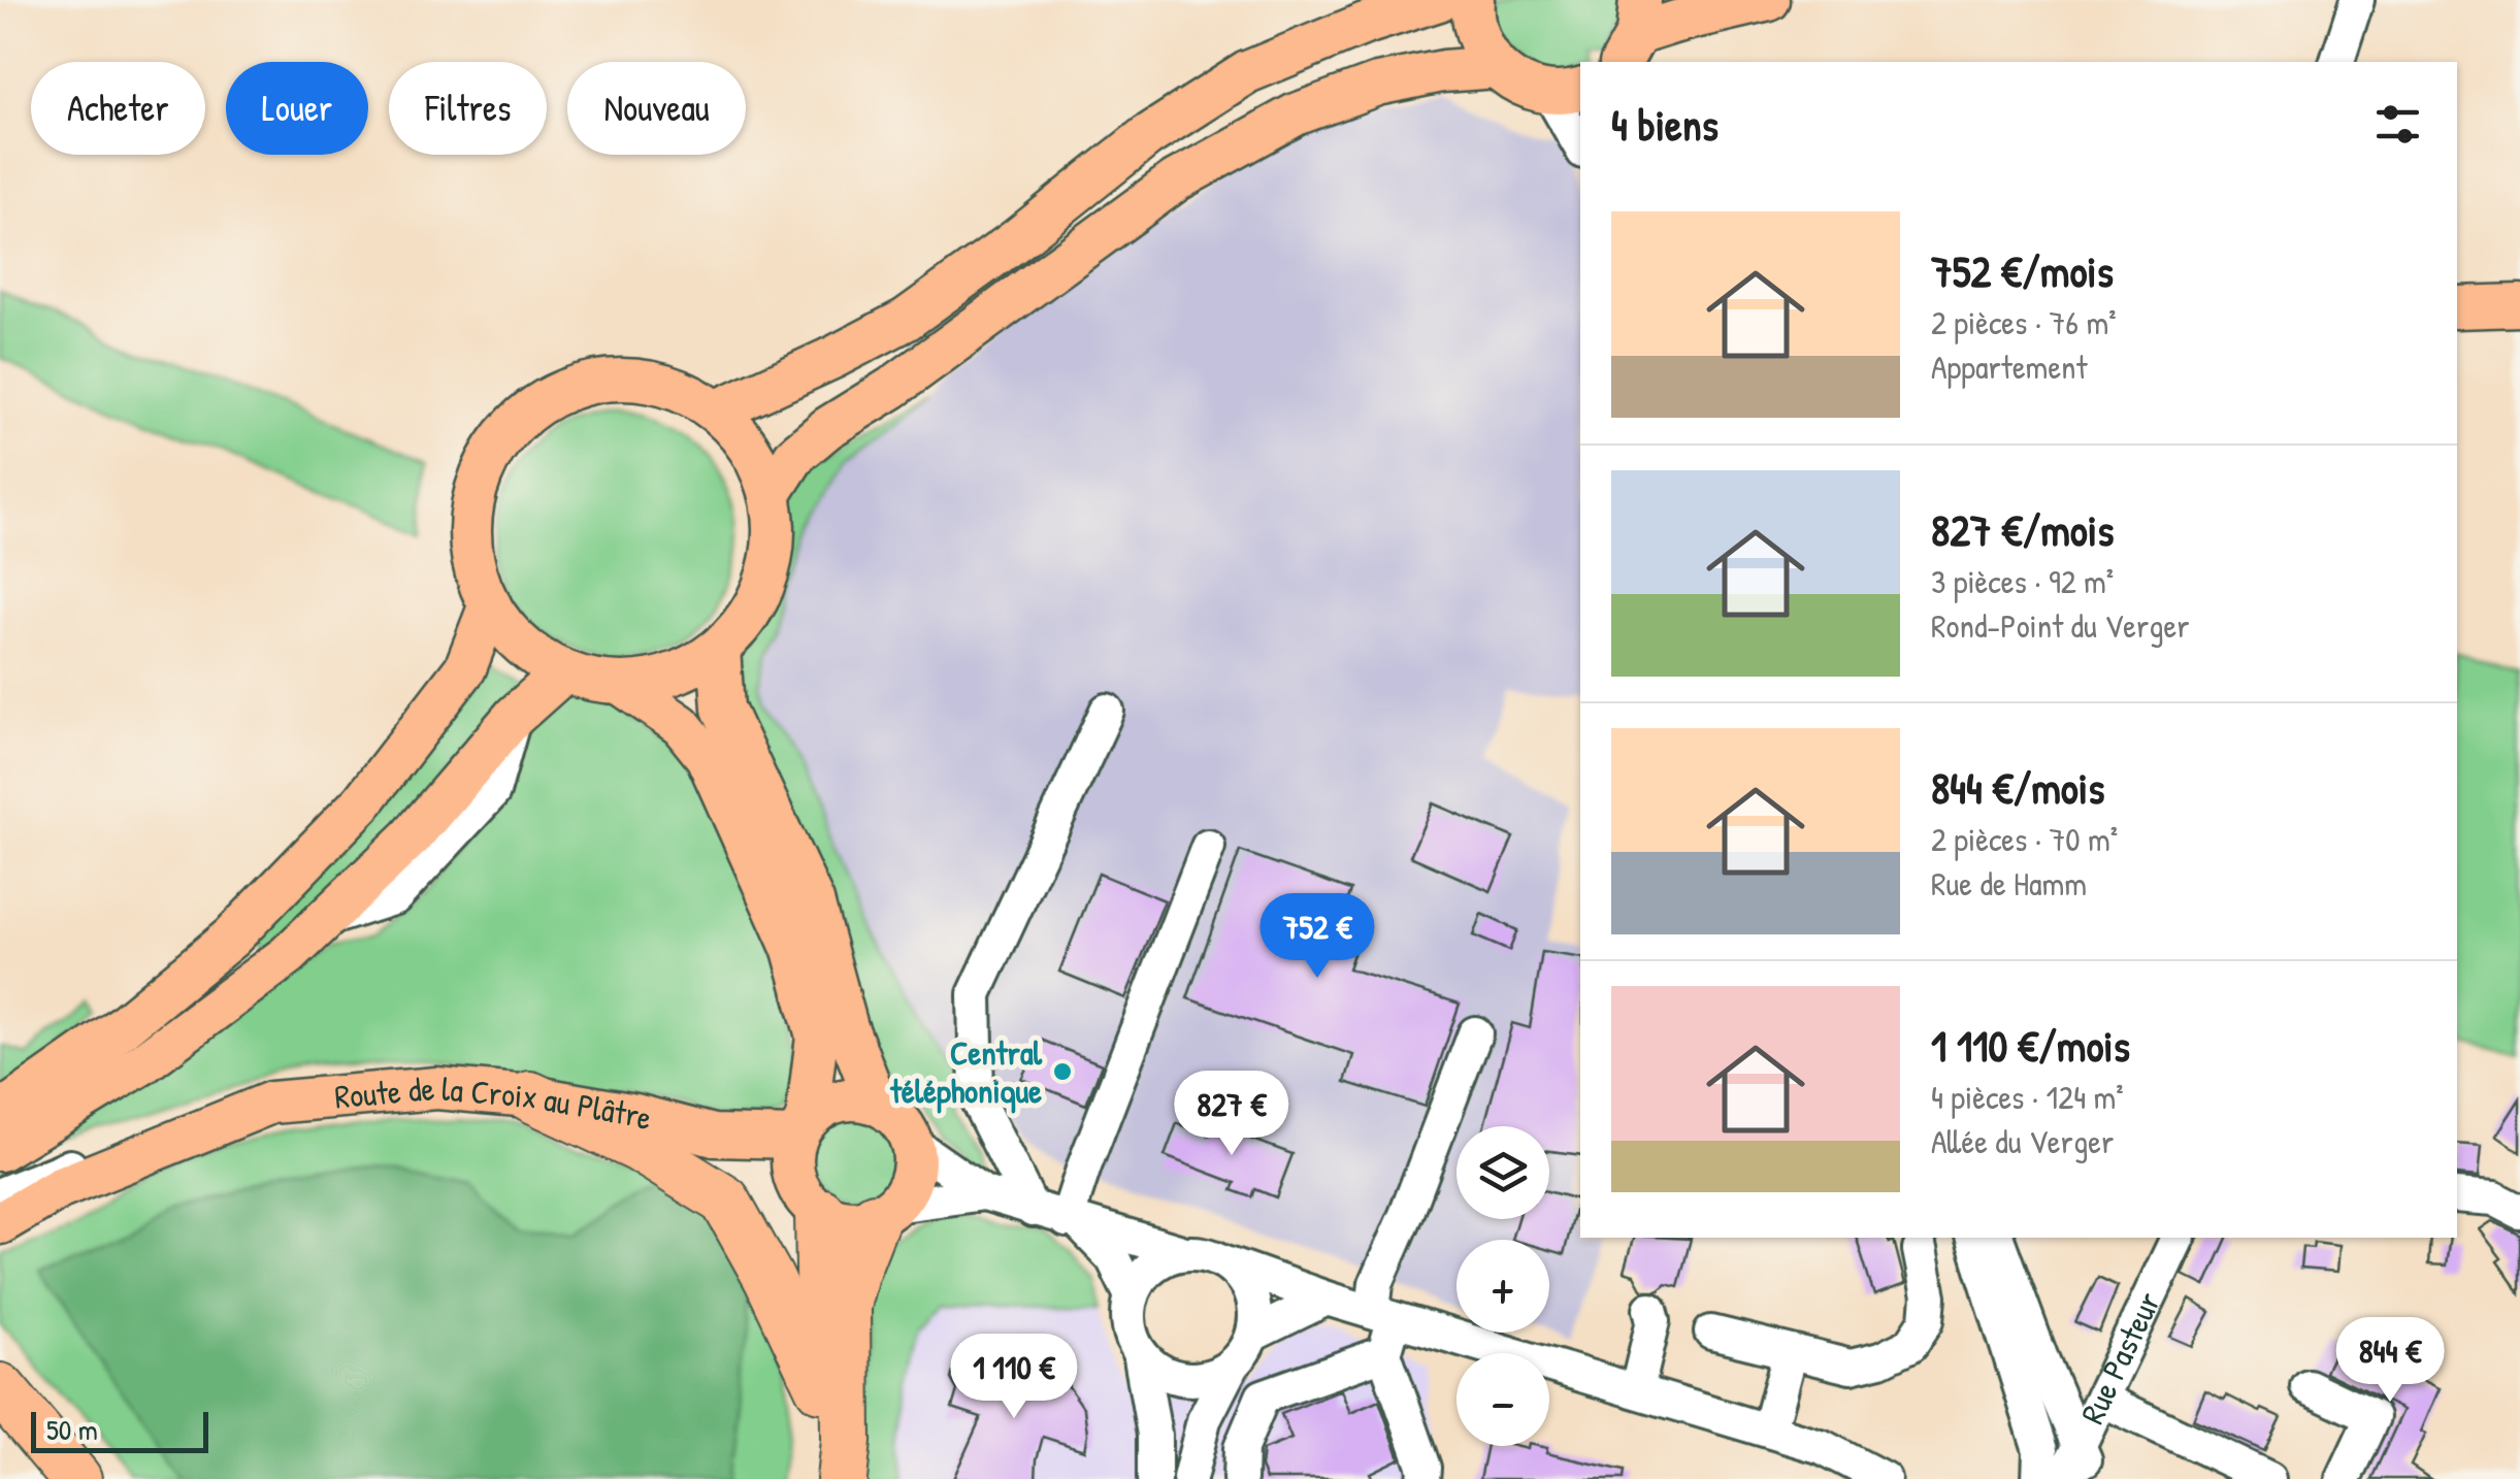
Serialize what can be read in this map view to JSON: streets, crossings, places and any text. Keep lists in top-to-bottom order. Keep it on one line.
{"streets":{"main road":["Route de la Croix au Plâtre"],"street":["Rue Pasteur"]},"places":["Central téléphonique"],"scale_bar":"50 m","page":{"chip":["Acheter","Louer","Filtres","Nouveau"],"heading":"4 biens","list":[{"name":"752 €/mois","note":"2 pièces · 76 m² · Appartement"},{"name":"827 €/mois","note":"3 pièces · 92 m² · Rond-Point du Verger"},{"name":"844 €/mois","note":"2 pièces · 70 m² · Rue de Hamm"},{"name":"1 110 €/mois","note":"4 pièces · 124 m² · Allée du Verger"}],"price":["752 €","827 €","844 €","1 110 €"],"map_buttons":["+","−"],"scale":"50 m"}}
